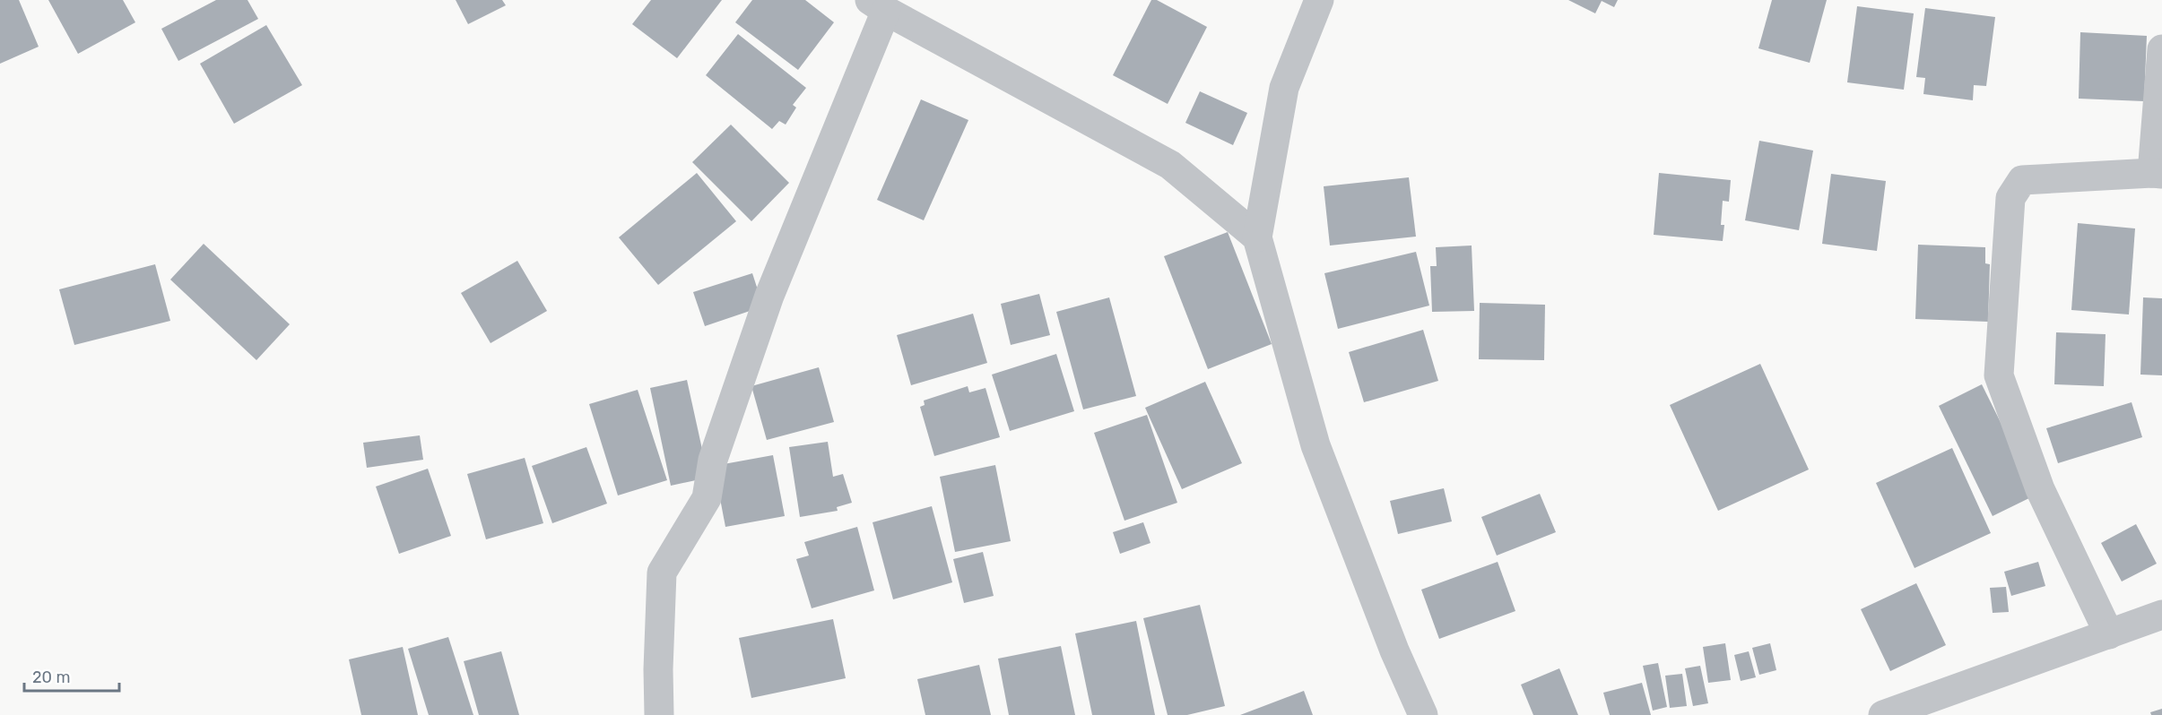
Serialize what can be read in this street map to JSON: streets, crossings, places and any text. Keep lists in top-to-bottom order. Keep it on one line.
{"scale_bar":"20 m"}
